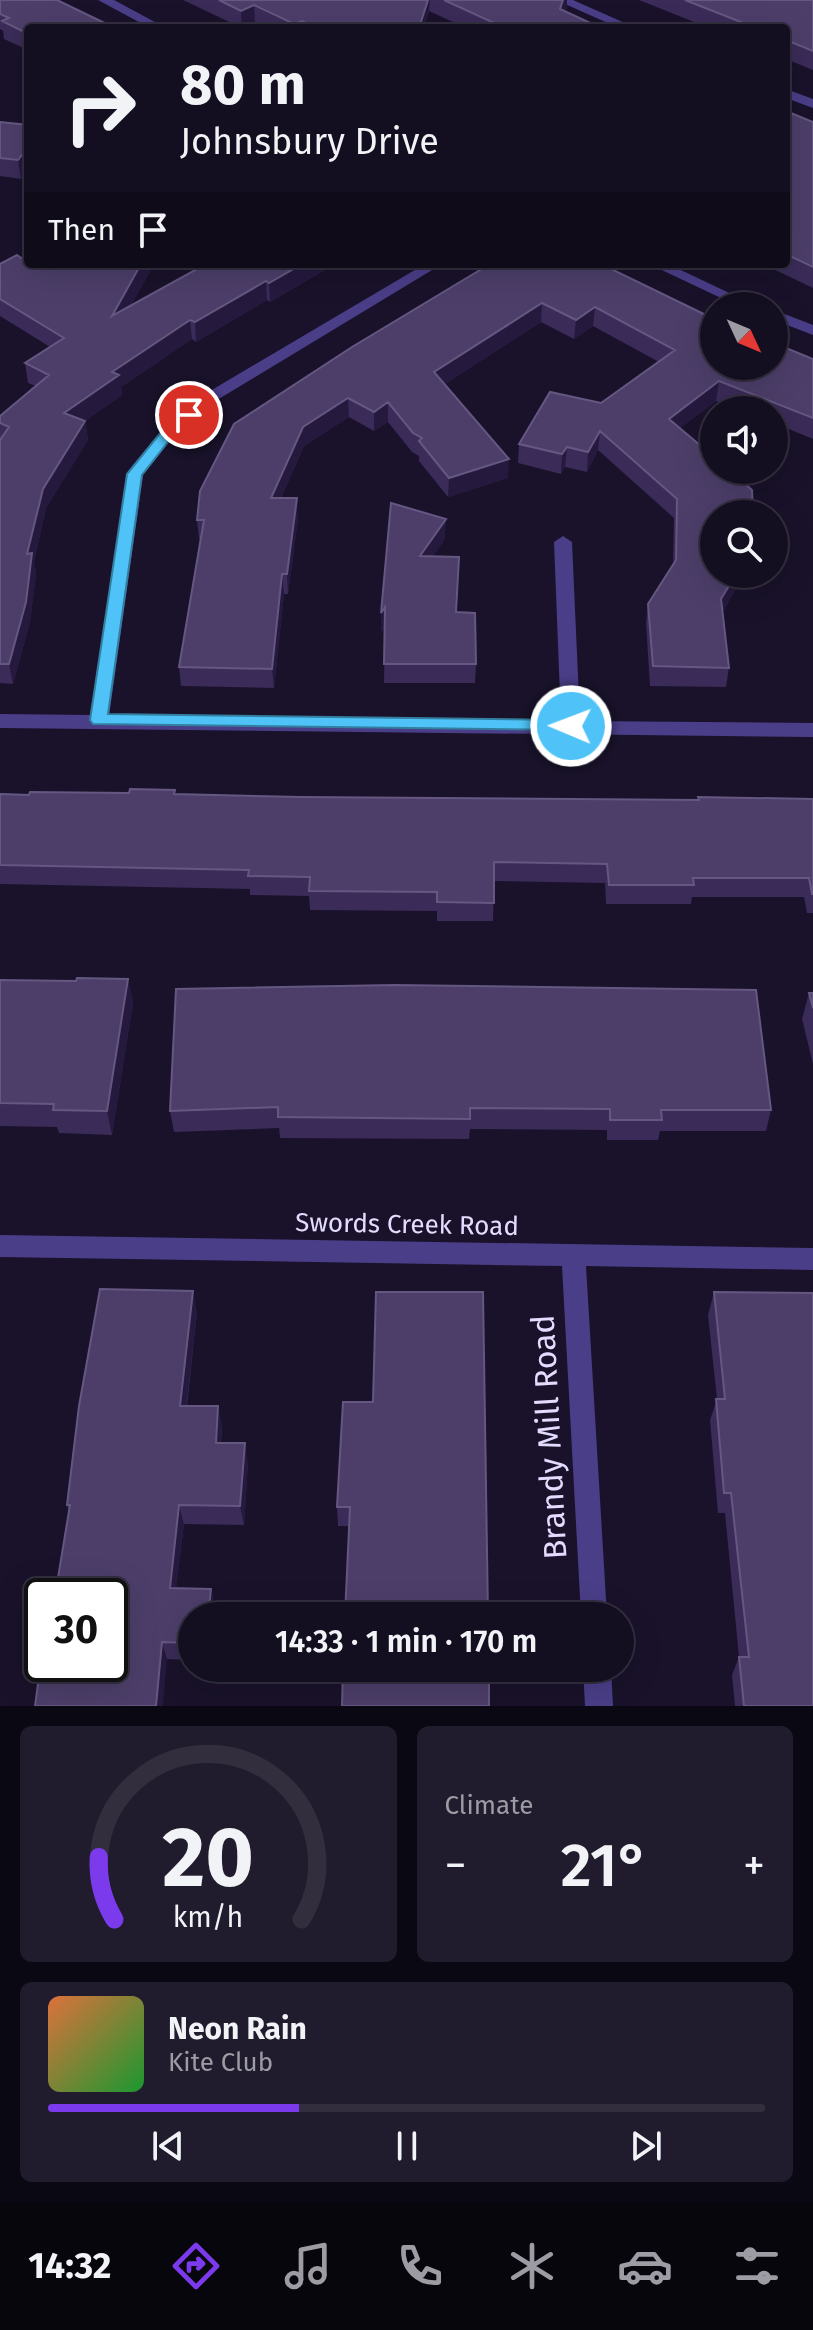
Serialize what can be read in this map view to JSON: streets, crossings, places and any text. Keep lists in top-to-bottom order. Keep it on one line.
{"streets":{"street":["Swords Creek Road","Brandy Mill Road"]},"crossings":[["Swords Creek Road","Brandy Mill Road"]],"north":"bottom right","page":{"turn":["80 m","Johnsbury Drive"],"then":"Then","limit":"30","trip":"14:33 · 1 min · 170 m","tile":"Climate","heat":["−","21°","+"],"song":["Neon Rain","Kite Club"],"tabs":"14:32","gauge":["20","km/h"]}}
